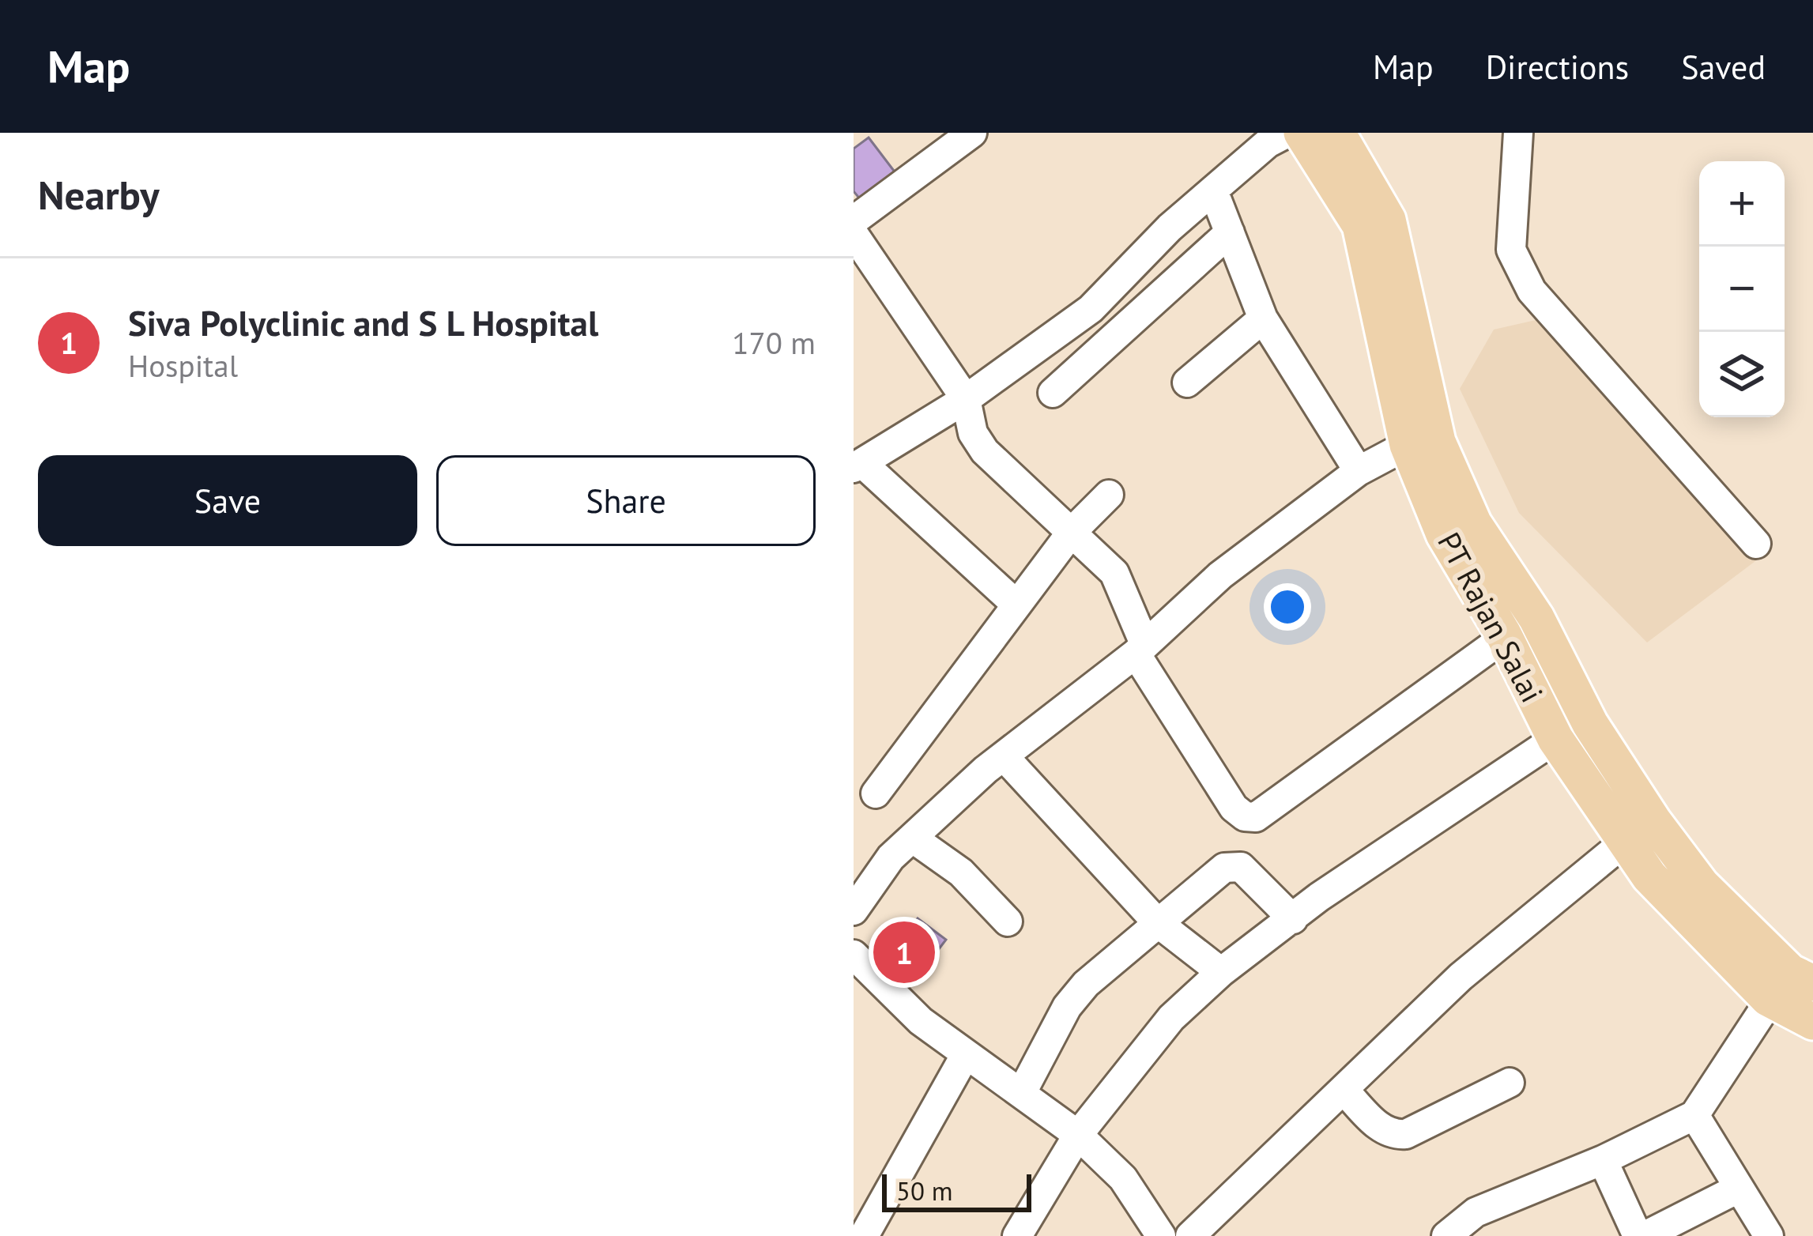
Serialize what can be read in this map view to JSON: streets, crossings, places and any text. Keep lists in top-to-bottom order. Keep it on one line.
{"streets":{"main road":["PT Rajan Salai"]},"scale_bar":"50 m","page":{"header":"Map","nav":["Map","Directions","Saved"],"heading":"Nearby","map_buttons":["+","−"],"list":[{"mark":"1","name":"Siva Polyclinic and S L Hospital","note":"Hospital","value":"170 m"}],"buttons":["Save","Share"],"pins":"1","scale":"50 m"}}
